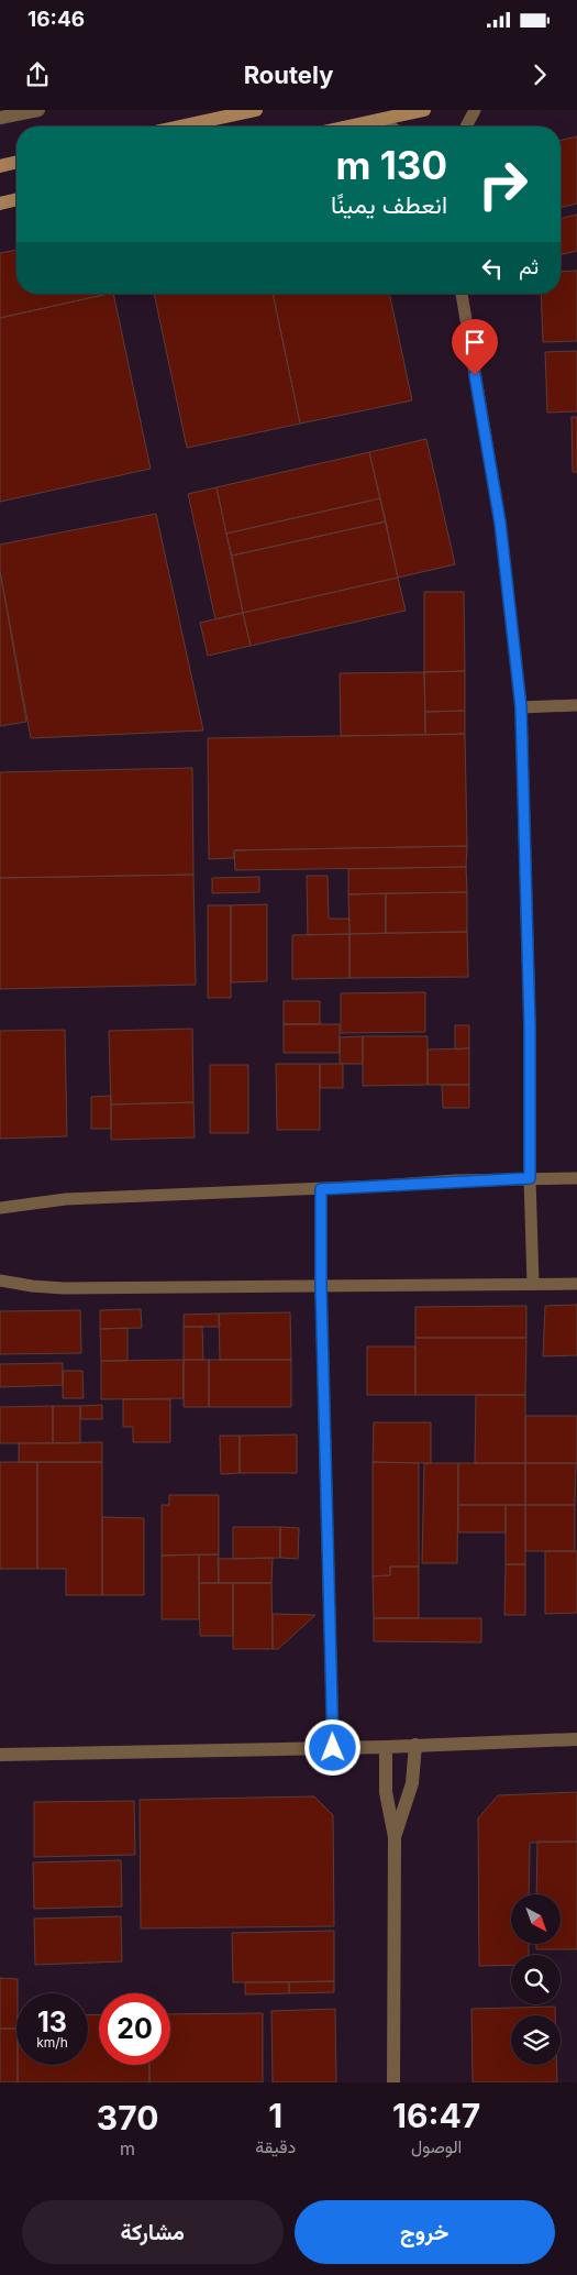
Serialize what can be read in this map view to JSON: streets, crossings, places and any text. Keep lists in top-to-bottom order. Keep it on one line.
{"north":"bottom right","page":{"status":"16:46","header":"Routely","turn":["130 m","انعطف يمينًا"],"then":"ثم","speed":"13 km/h","limit":"20","eta":["16:47","الوصول","1","دقيقة","370","m"],"buttons":["خروج","مشاركة"]}}
